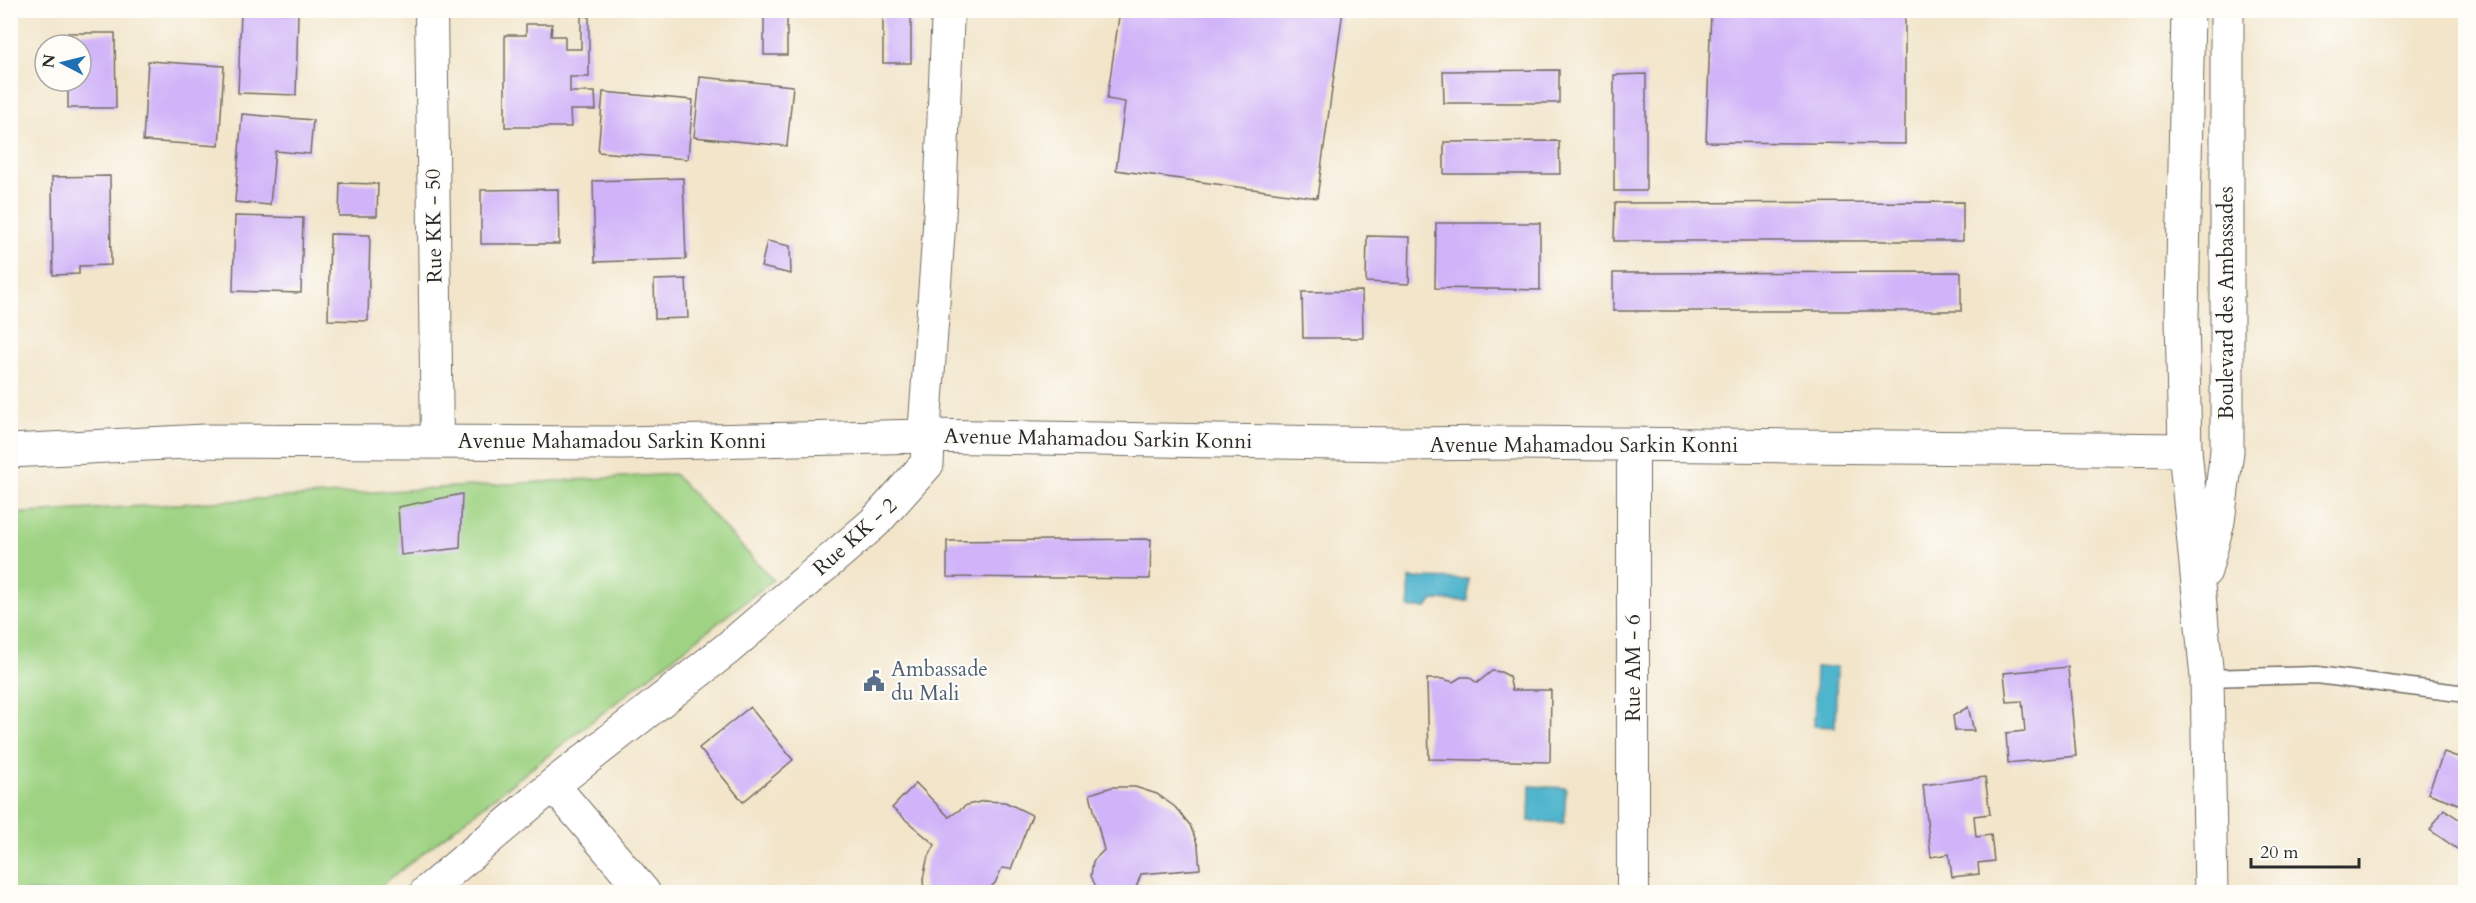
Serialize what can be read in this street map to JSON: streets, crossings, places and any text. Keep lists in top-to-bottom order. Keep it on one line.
{"streets":{"street":["Rue KK - 50","Boulevard des Ambassades","Avenue Mahamadou Sarkin Konni","Rue KK - 2","Rue AM - 6"]},"crossings":[["Rue KK - 50","Avenue Mahamadou Sarkin Konni"],["Boulevard des Ambassades","Avenue Mahamadou Sarkin Konni"],["Avenue Mahamadou Sarkin Konni","Rue KK - 2"],["Avenue Mahamadou Sarkin Konni","Rue AM - 6"]],"places":{"public building":["Ambassade du Mali"]},"scale_bar":"20 m","north":"left"}
